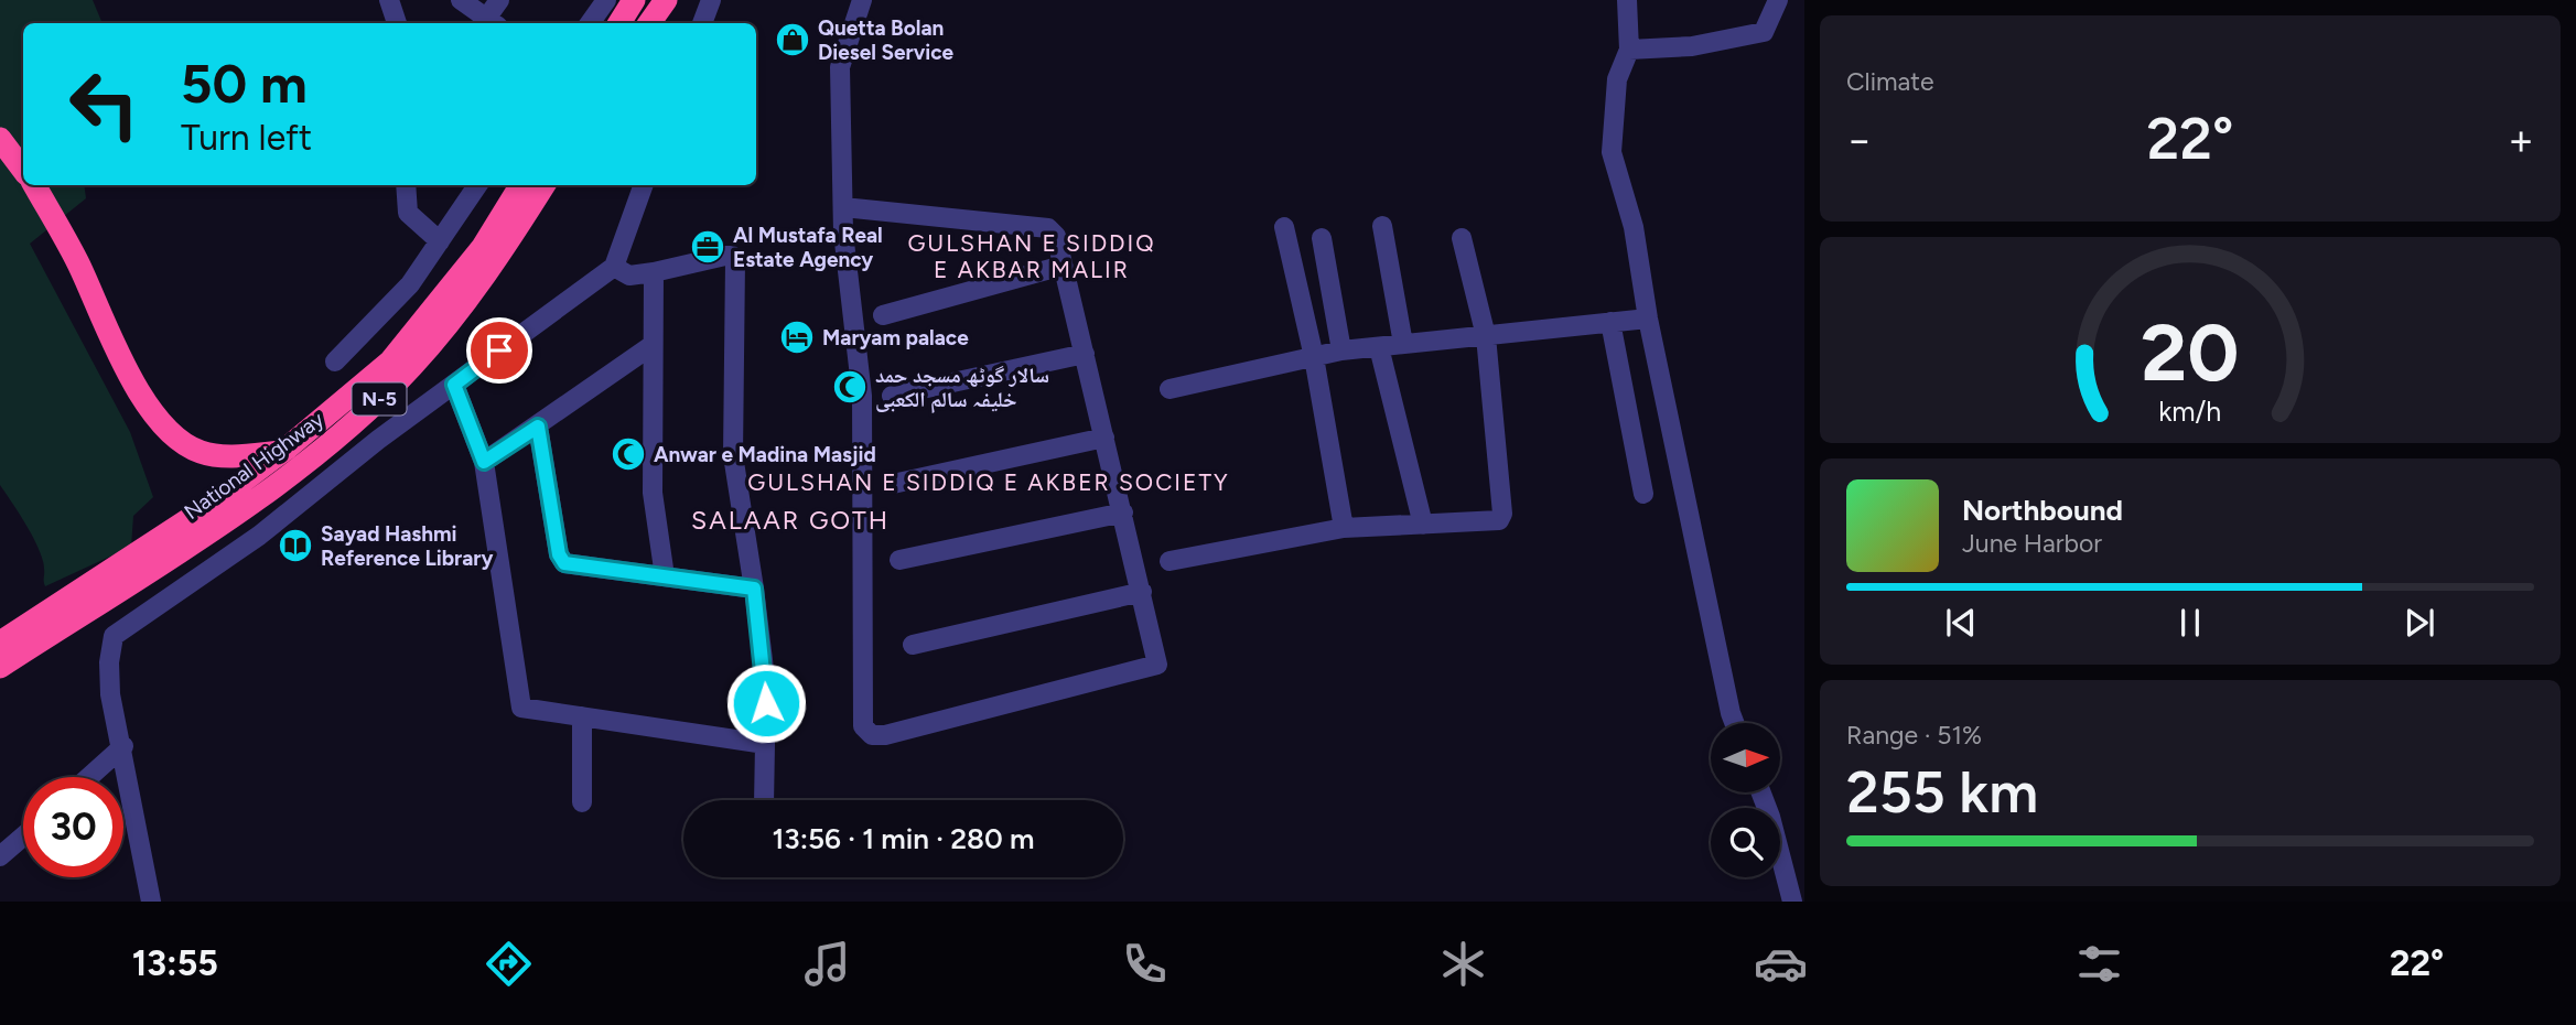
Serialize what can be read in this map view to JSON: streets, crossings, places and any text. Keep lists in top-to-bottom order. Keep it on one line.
{"streets":{"highway":["N-5","National Highway"]},"districts":["GULSHAN E SIDDIQ E AKBAR MALIR","GULSHAN E SIDDIQ E AKBER SOCIETY","SALAAR GOTH"],"places":{"shop":["Quetta Bolan Diesel Service"],"office":["Al Mustafa Real Estate Agency"],"hotel":["Maryam palace"],"mosque":["سالار گوٹھ مسجد حمد خلیفہ سالم الکعبی","Anwar e Madina Masjid"],"library":["Sayad Hashmi Reference Library"]},"north":"right","page":{"tile":["Climate",["Range · 51%","255 km"]],"turn":["50 m","Turn left"],"heat":["−","22°","+"],"song":["Northbound","June Harbor"],"limit":"30","trip":"13:56 · 1 min · 280 m","tabs":["13:55","22°"],"gauge":["20","km/h"]}}
